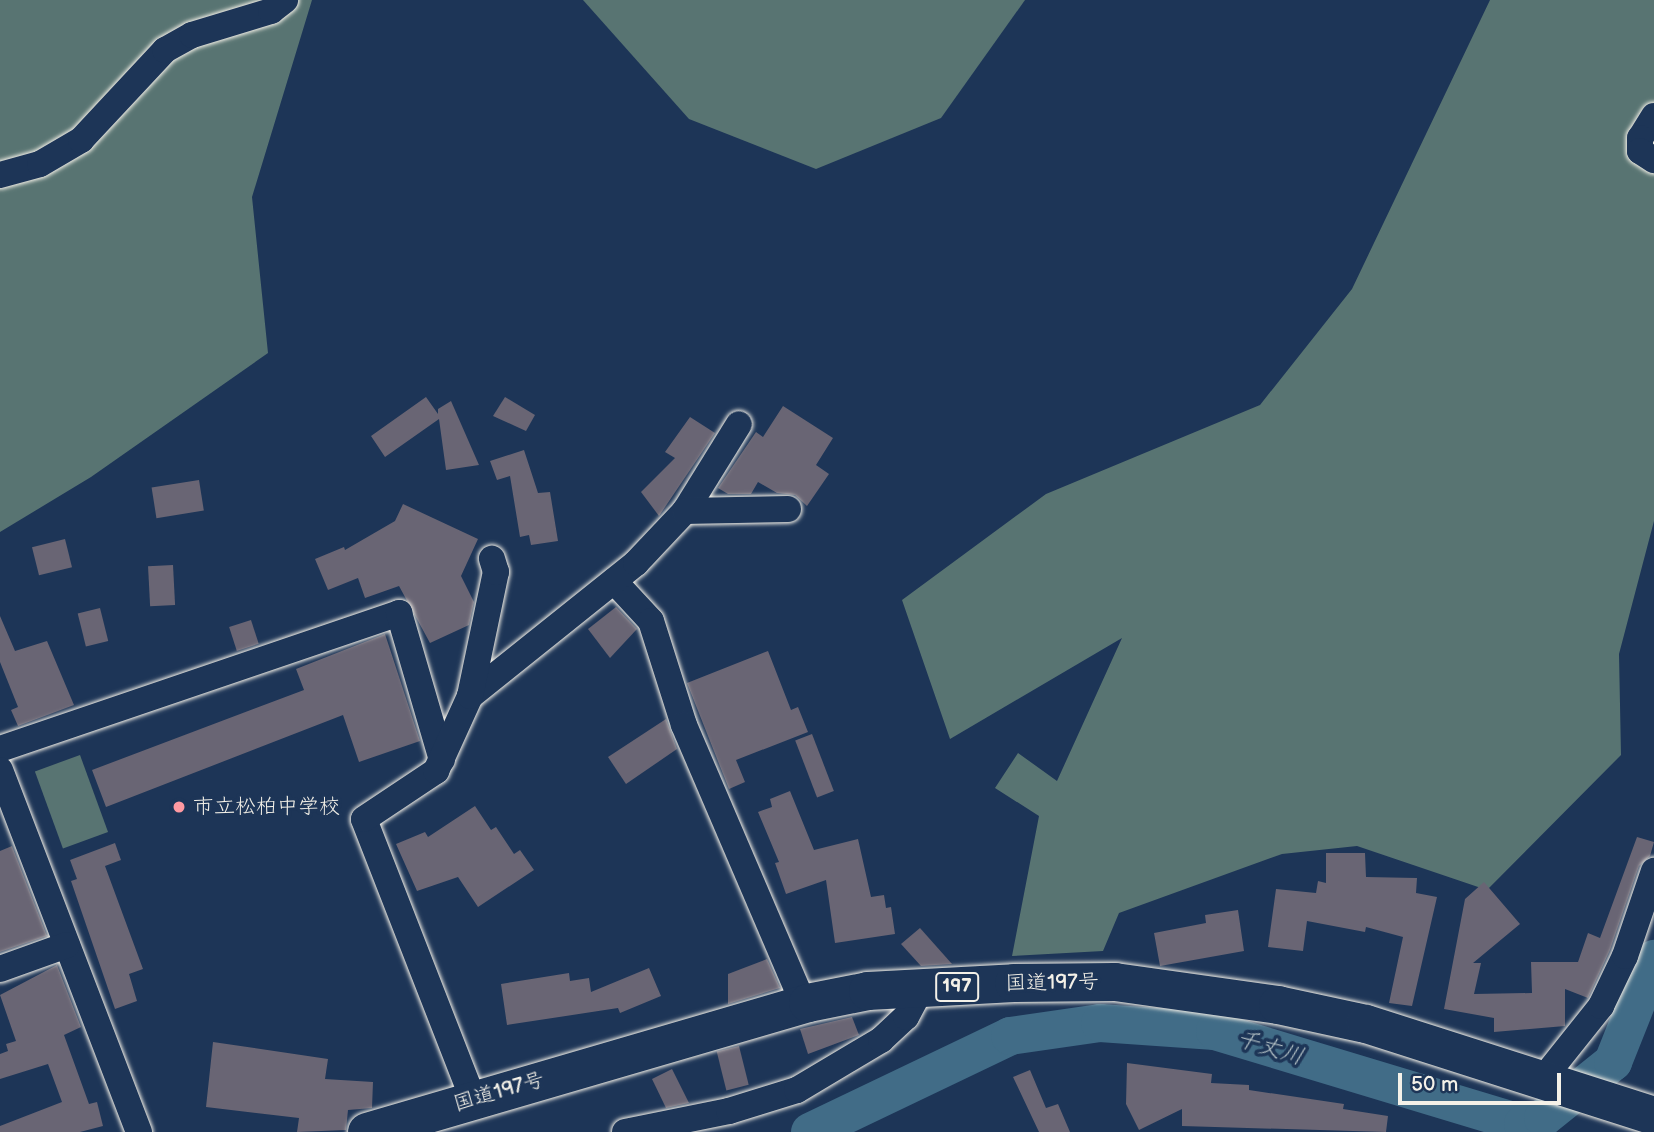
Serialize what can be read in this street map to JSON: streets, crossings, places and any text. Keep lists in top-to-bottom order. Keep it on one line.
{"streets":{"highway":["国道197号","197"]},"water":["千丈川"],"places":["市立松柏中学校"],"scale_bar":"50 m"}
